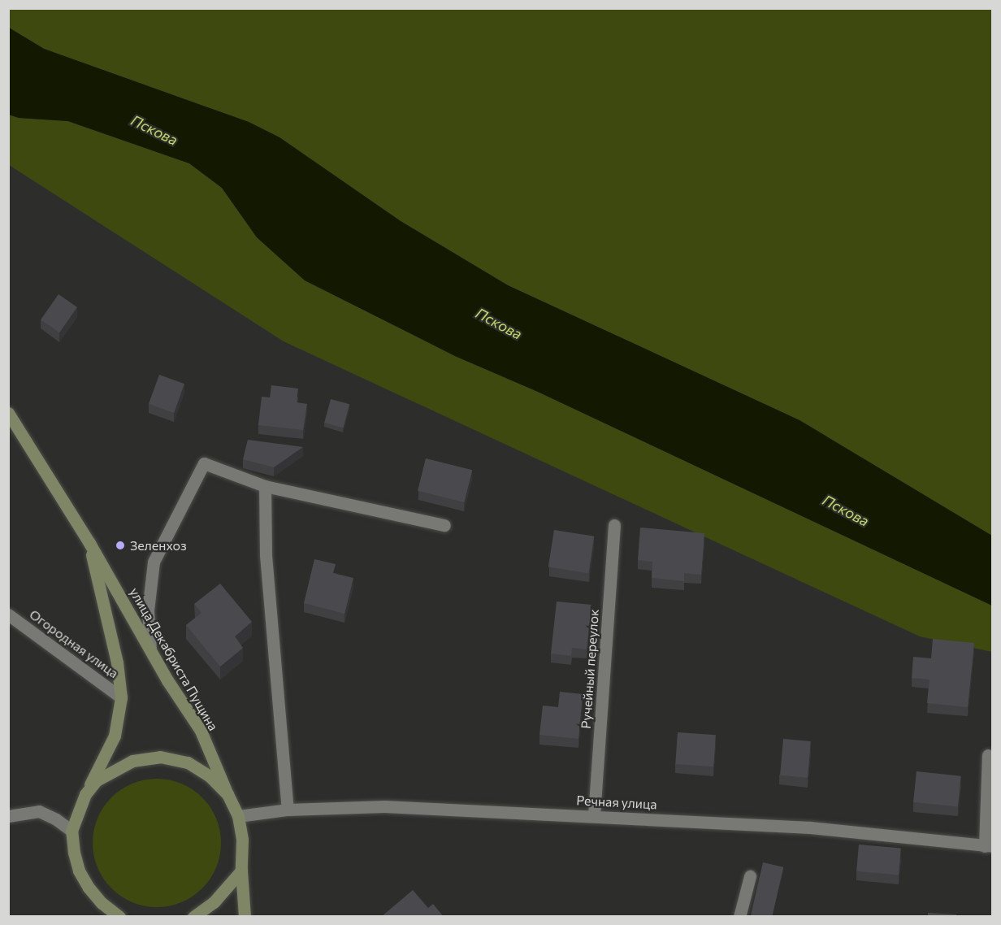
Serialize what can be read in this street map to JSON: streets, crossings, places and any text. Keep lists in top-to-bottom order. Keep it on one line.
{"streets":{"main road":["улица Декабриста Пущина"],"street":["Огородная улица","Ручейный переулок","Речная улица"]},"crossings":[["Огородная улица","улица Декабриста Пущина"],["улица Декабриста Пущина","Речная улица"],["Ручейный переулок","Речная улица"]],"water":["Пскова"],"places":["Зеленхоз"]}
